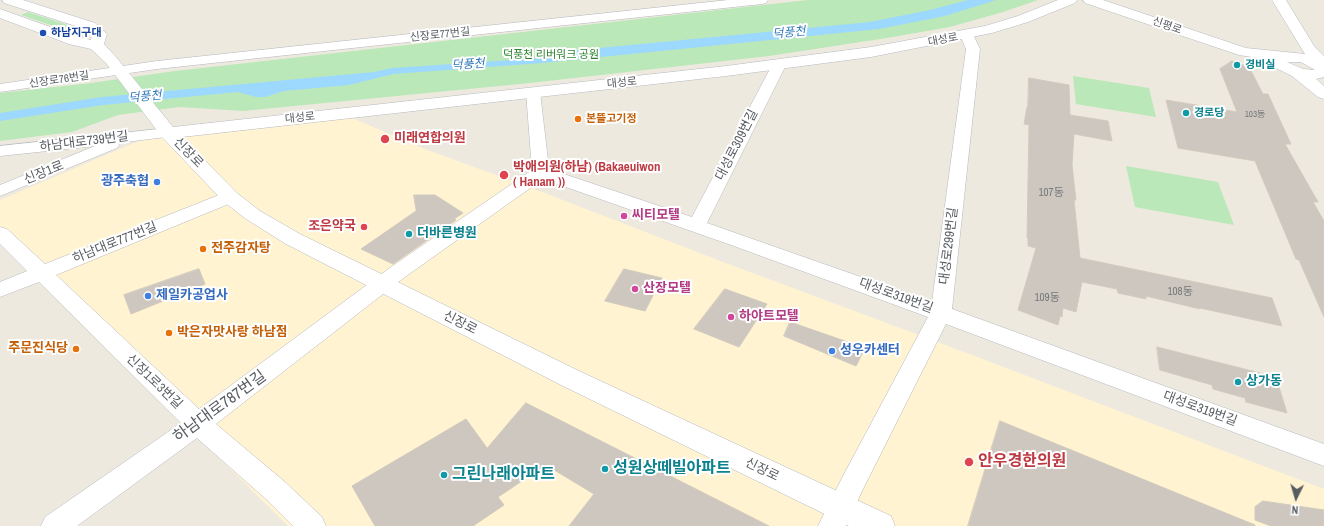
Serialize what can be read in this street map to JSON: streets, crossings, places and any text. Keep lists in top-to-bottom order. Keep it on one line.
{"streets":{"street":["신평로","신장로77번길","대성로","신장로76번길","하남대로739번길","대성로309번길","신장로","신장1로","하남대로777번길","대성로299번길","대성로319번길","신장1로3번길","하남대로787번길"]},"crossings":[["신장로77번길","신장로76번길"],["신장로77번길","신장로"],["대성로","하남대로739번길"],["대성로","대성로309번길"],["대성로","신장로"],["대성로","대성로299번길"],["신장로76번길","신장로"],["하남대로739번길","신장로"],["하남대로739번길","신장1로"],["대성로309번길","대성로319번길"],["신장로","하남대로777번길"],["신장로","대성로299번길"],["신장로","하남대로787번길"],["하남대로777번길","신장1로3번길"],["대성로299번길","대성로319번길"],["대성로319번길","하남대로787번길"],["신장1로3번길","하남대로787번길"]],"water":["덕풍천"],"parks":["덕풍천 리버워크 공원"],"places":["하남지구대","경비실","경로당","본뜰고기정","미래연합의원","박애의원(하남) (Bakaeuiwon ( Hanam ))","광주축협","씨티모텔","조은약국","더바른병원","전주감자탕","산장모텔","제일카공업사","하야트모텔","박은자맛사랑 하남점","주문진식당","성우카센터","상가동","안우경한의원","성원상떼빌아파트","그린나래아파트"],"house_numbers":["103동","107동","108동","109동"],"north":"bottom"}
